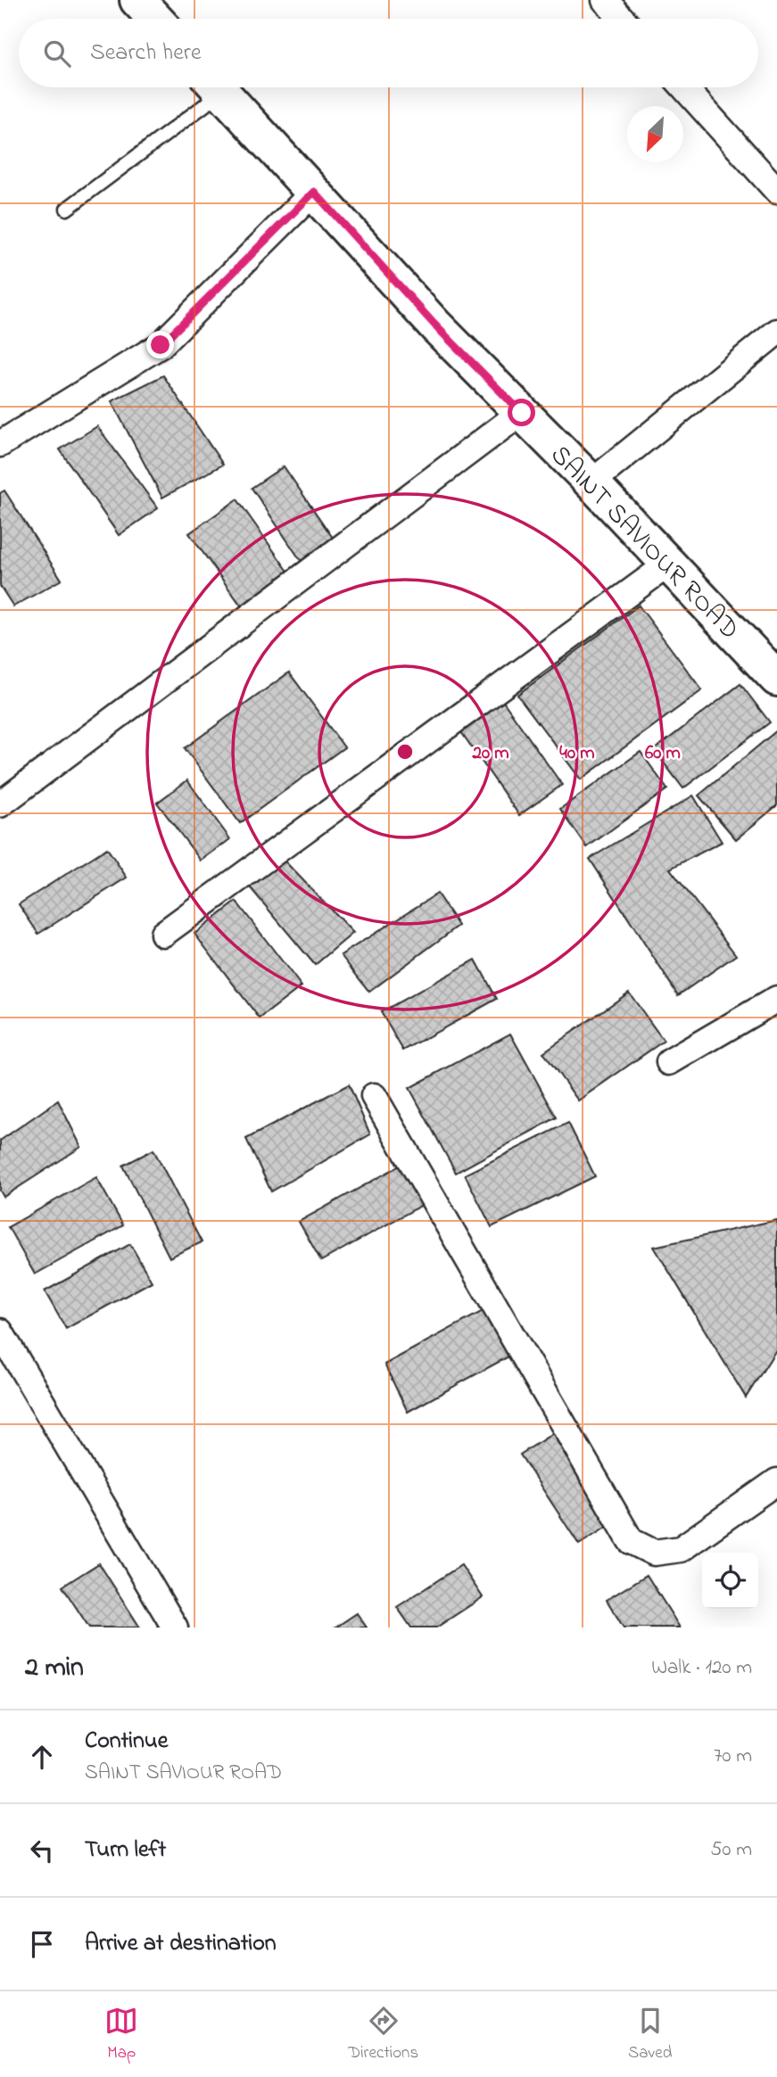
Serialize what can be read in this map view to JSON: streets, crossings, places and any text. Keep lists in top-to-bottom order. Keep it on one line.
{"streets":{"street":["SAINT SAVIOUR ROAD"]},"north":"bottom left","page":{"search":"Search here","heading":["2 min","Walk · 120 m"],"list":[["Continue","SAINT SAVIOUR ROAD","70 m"],["Turn left","50 m"],"Arrive at destination"],"nav":["Map","Directions","Saved"]},"rings":["20 m","40 m","60 m"]}
